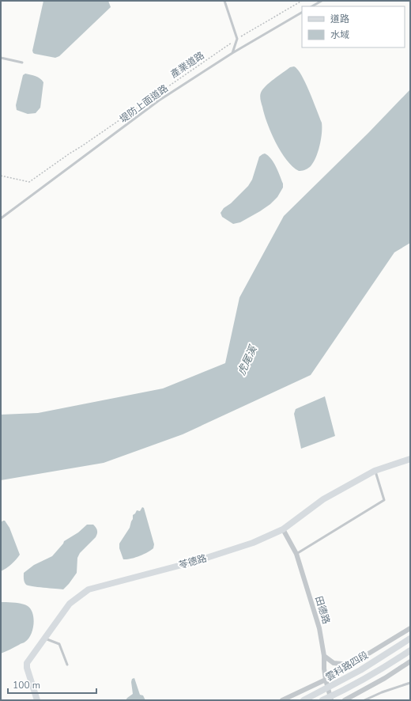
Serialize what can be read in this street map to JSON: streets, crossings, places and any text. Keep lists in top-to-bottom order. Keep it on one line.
{"streets":{"street":["苓德路","田德路","雲科路四段"],"lane":["堤防上面道路"],"path":["產業道路"]},"crossings":[["苓德路","田德路"],["田德路","雲科路四段"]],"water":["虎尾溪"],"legend":["道路","水域"],"scale_bar":"100 m"}
